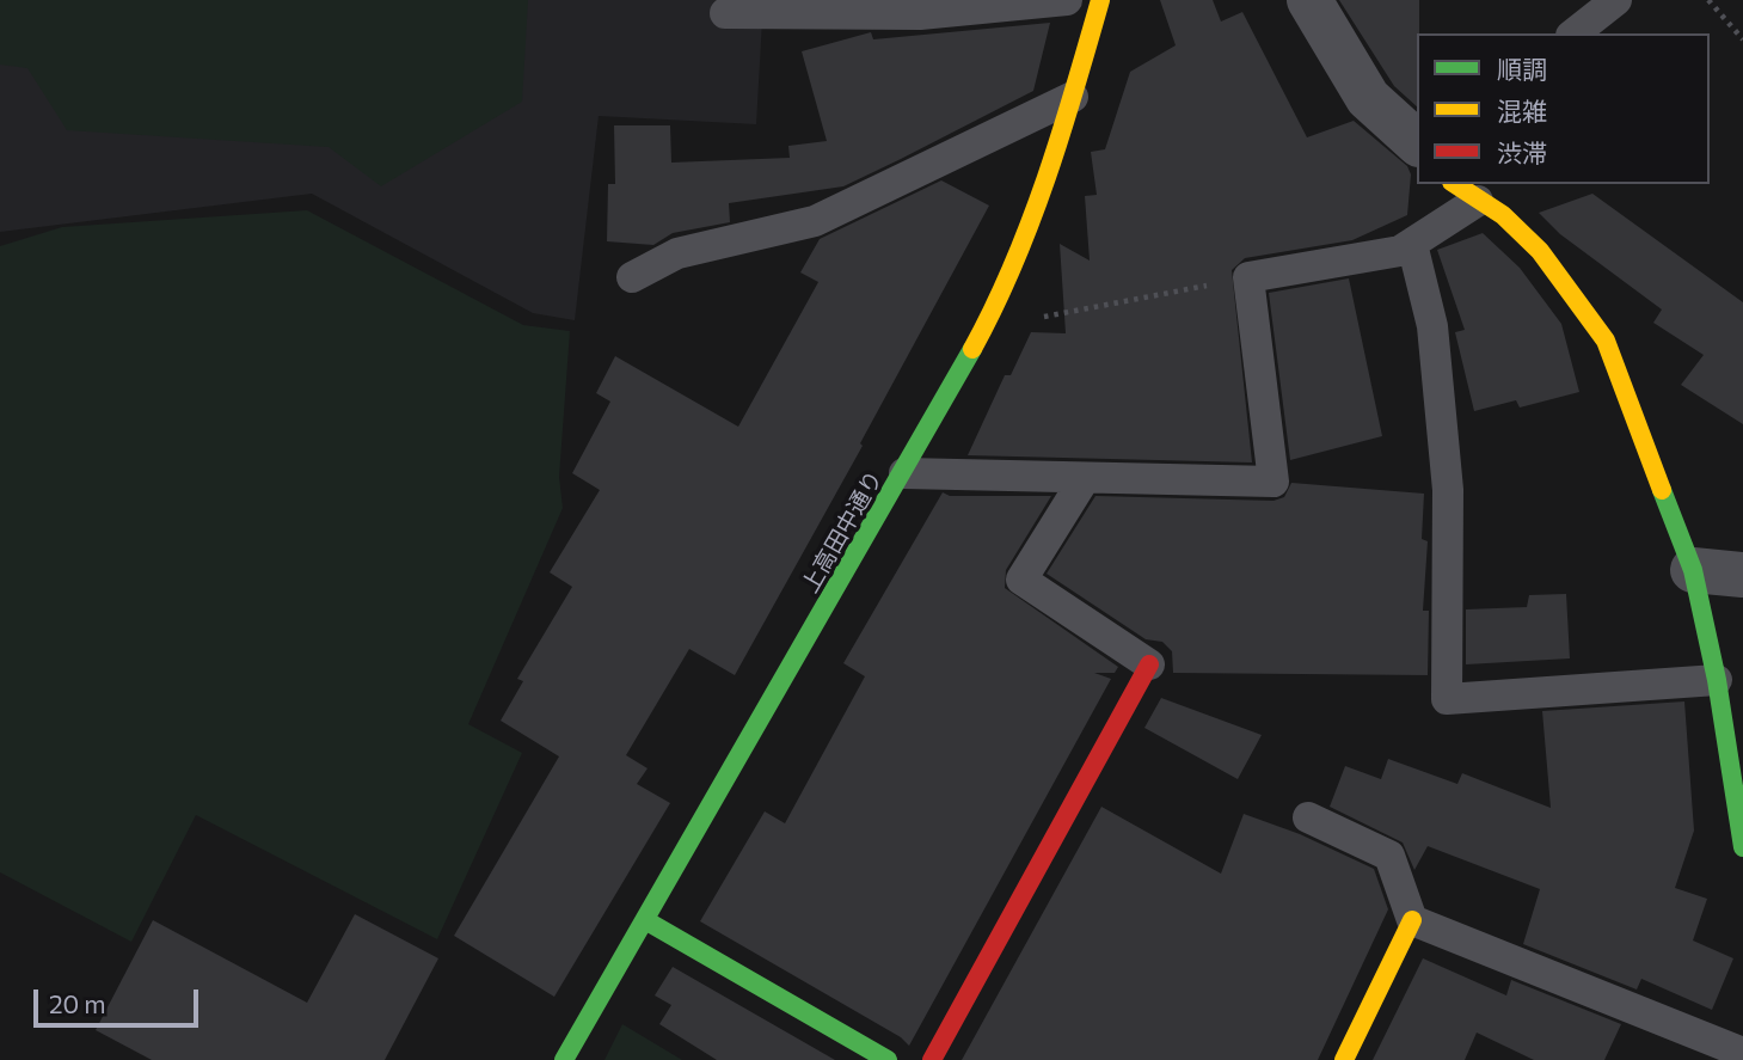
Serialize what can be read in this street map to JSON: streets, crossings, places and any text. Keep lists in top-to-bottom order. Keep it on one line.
{"streets":{"street":["上高田中通り"]},"legend":["順調","混雑","渋滞"],"scale_bar":"20 m"}
